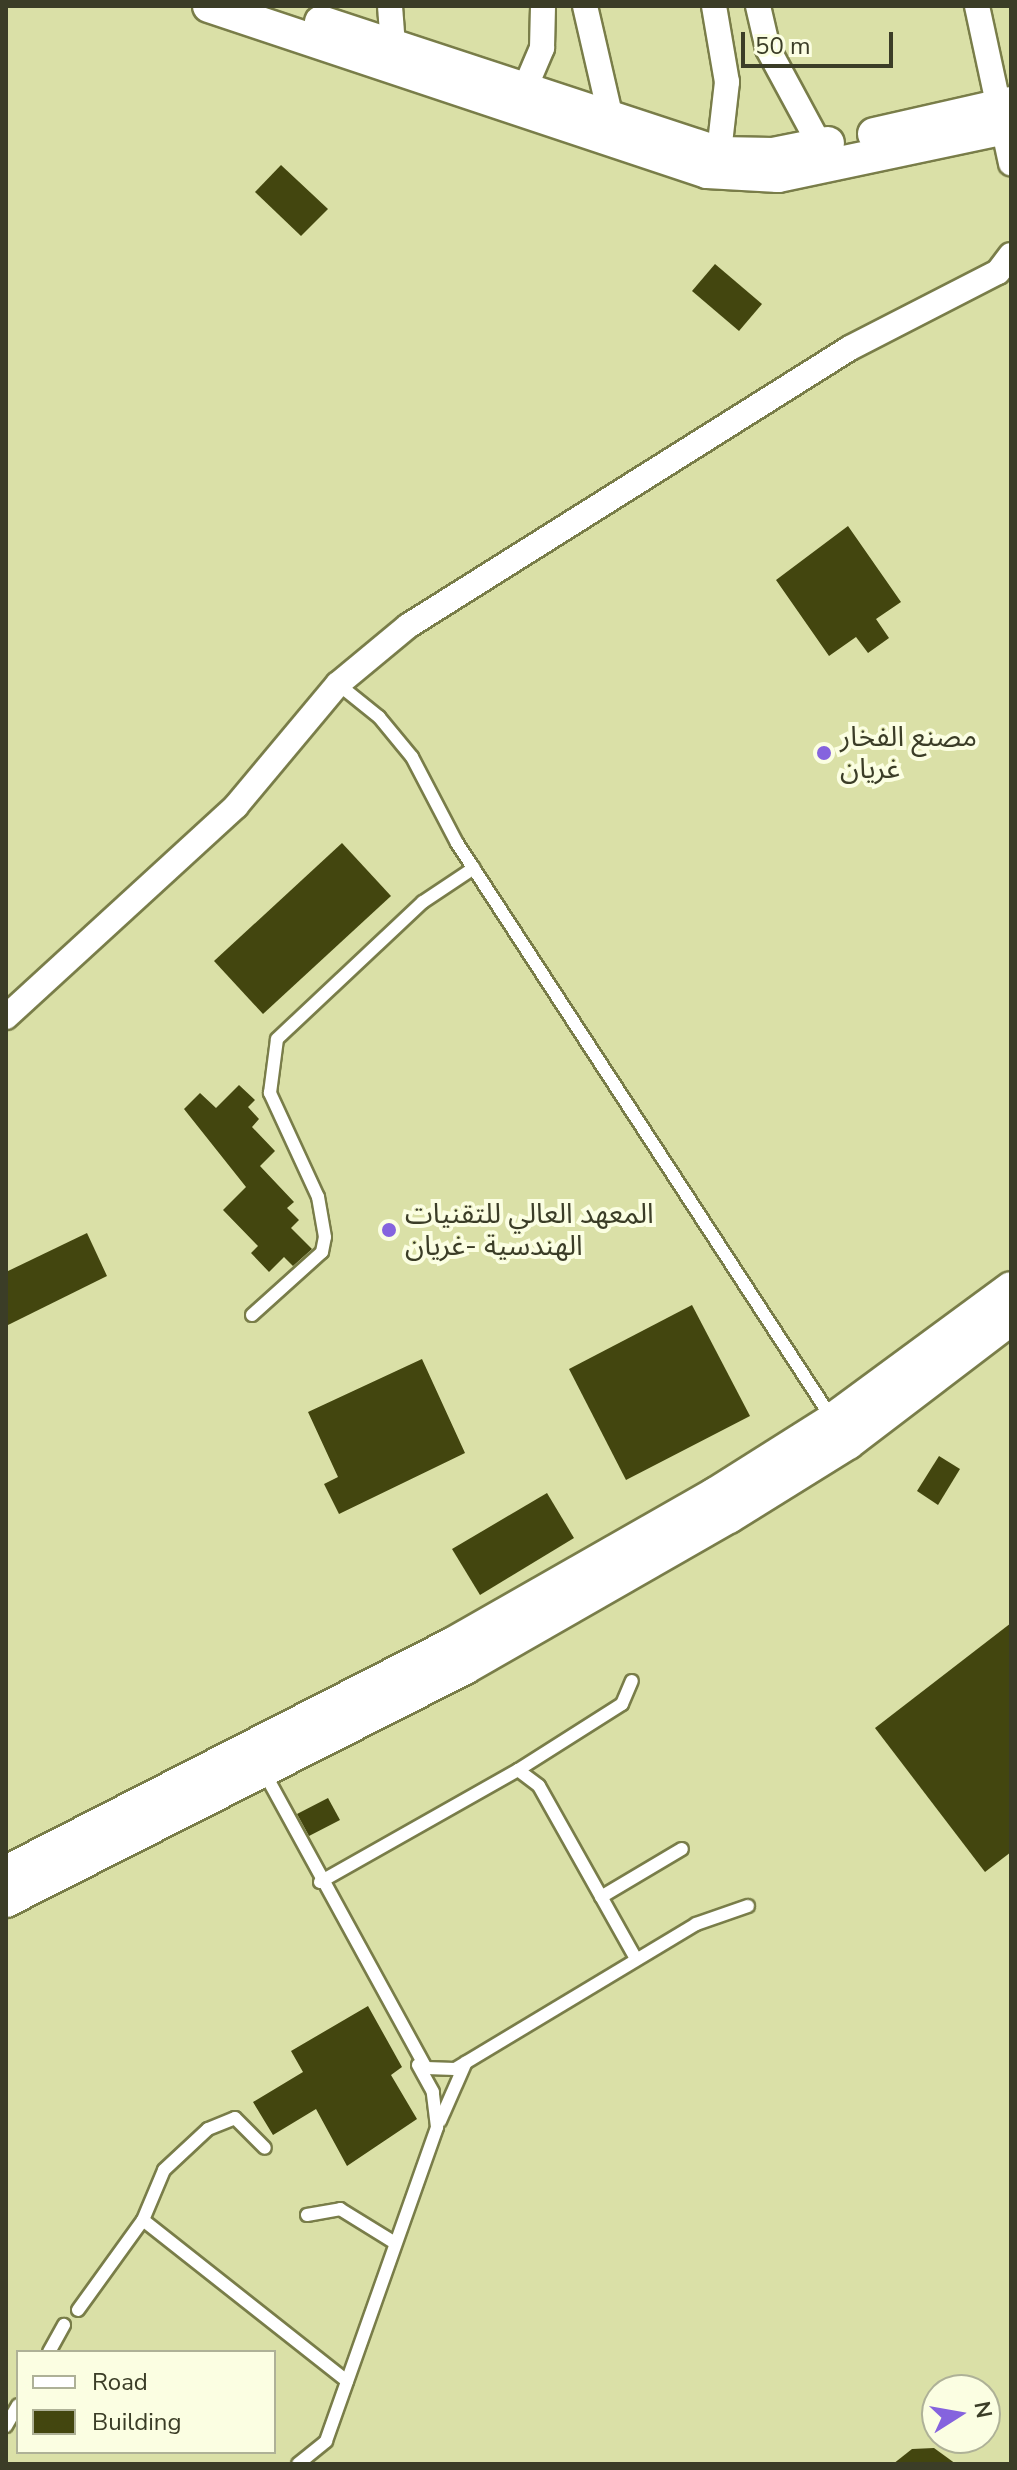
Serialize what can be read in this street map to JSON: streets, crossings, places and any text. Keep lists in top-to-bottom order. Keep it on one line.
{"places":["مصنع الفخار غريان","المعهد العالي للتقنيات الهندسية -غريان"],"legend":["Road","Building"],"scale_bar":"50 m","north":"right"}
